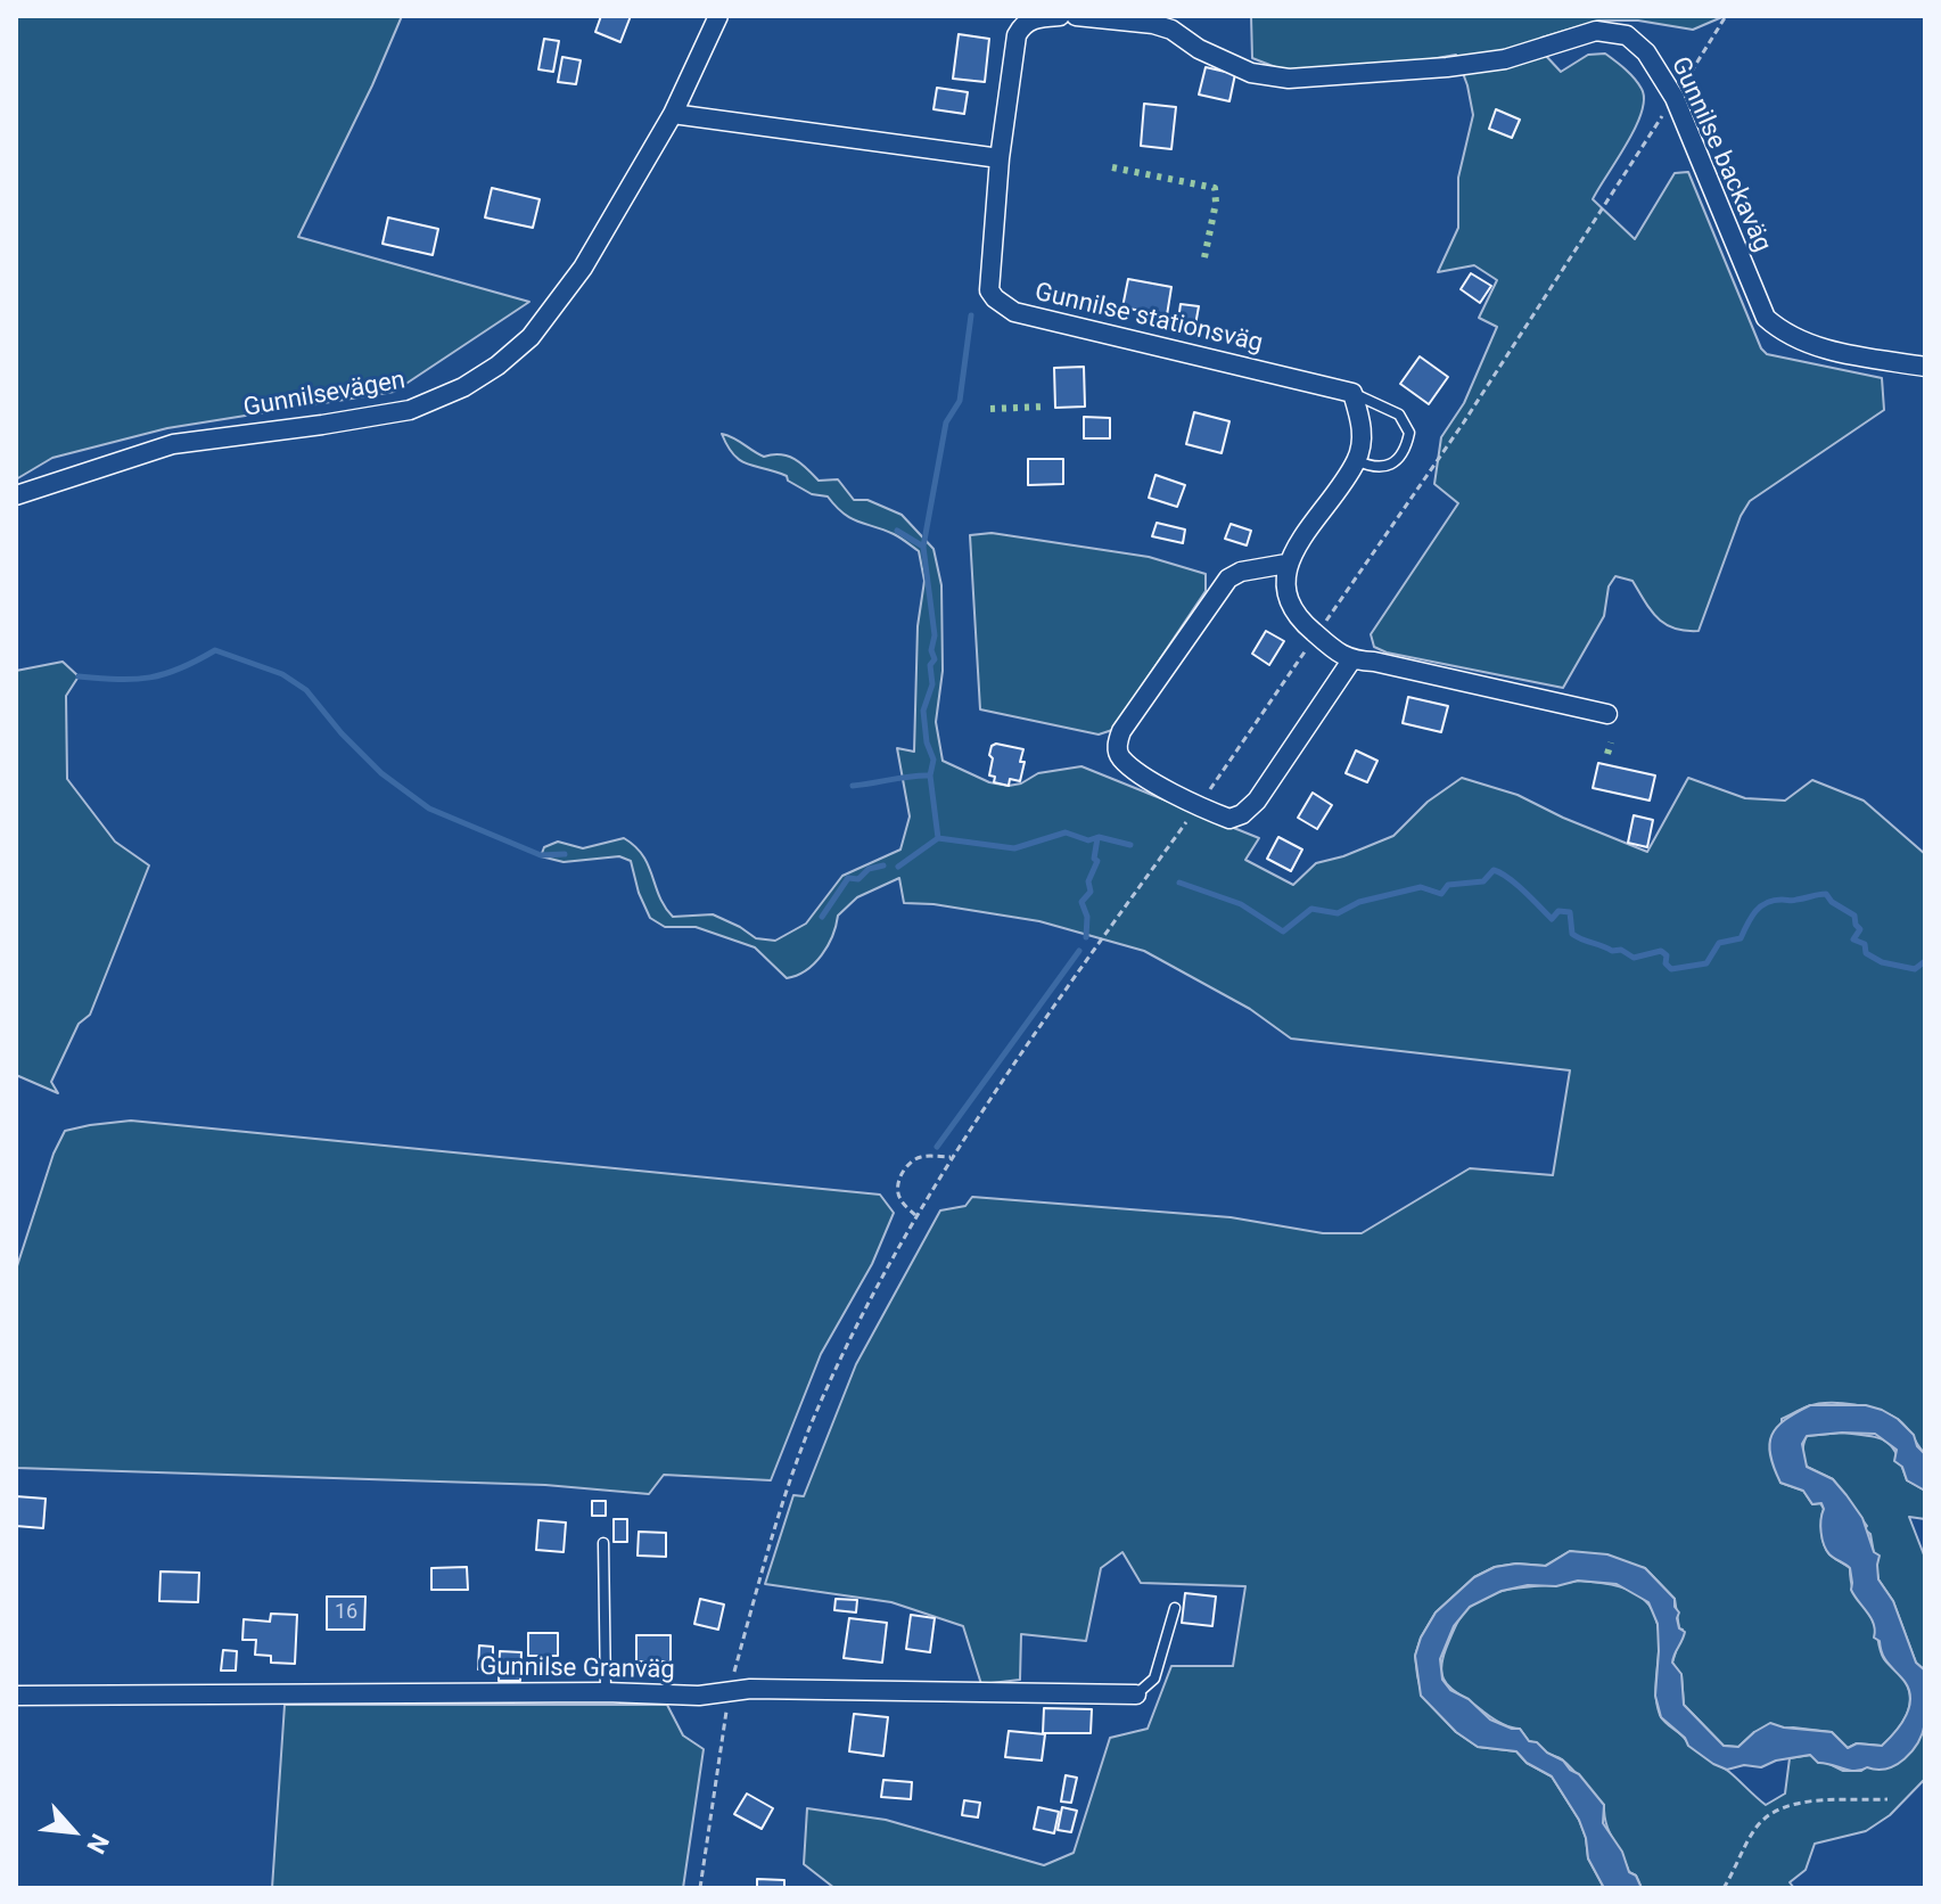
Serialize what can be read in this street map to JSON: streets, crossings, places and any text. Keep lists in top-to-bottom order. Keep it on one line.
{"streets":{"street":["Gunnilse backaväg","Gunnilse stationsväg","Gunnilsevägen","Gunnilse Granväg"]},"house_numbers":["16"],"north":"bottom right"}
